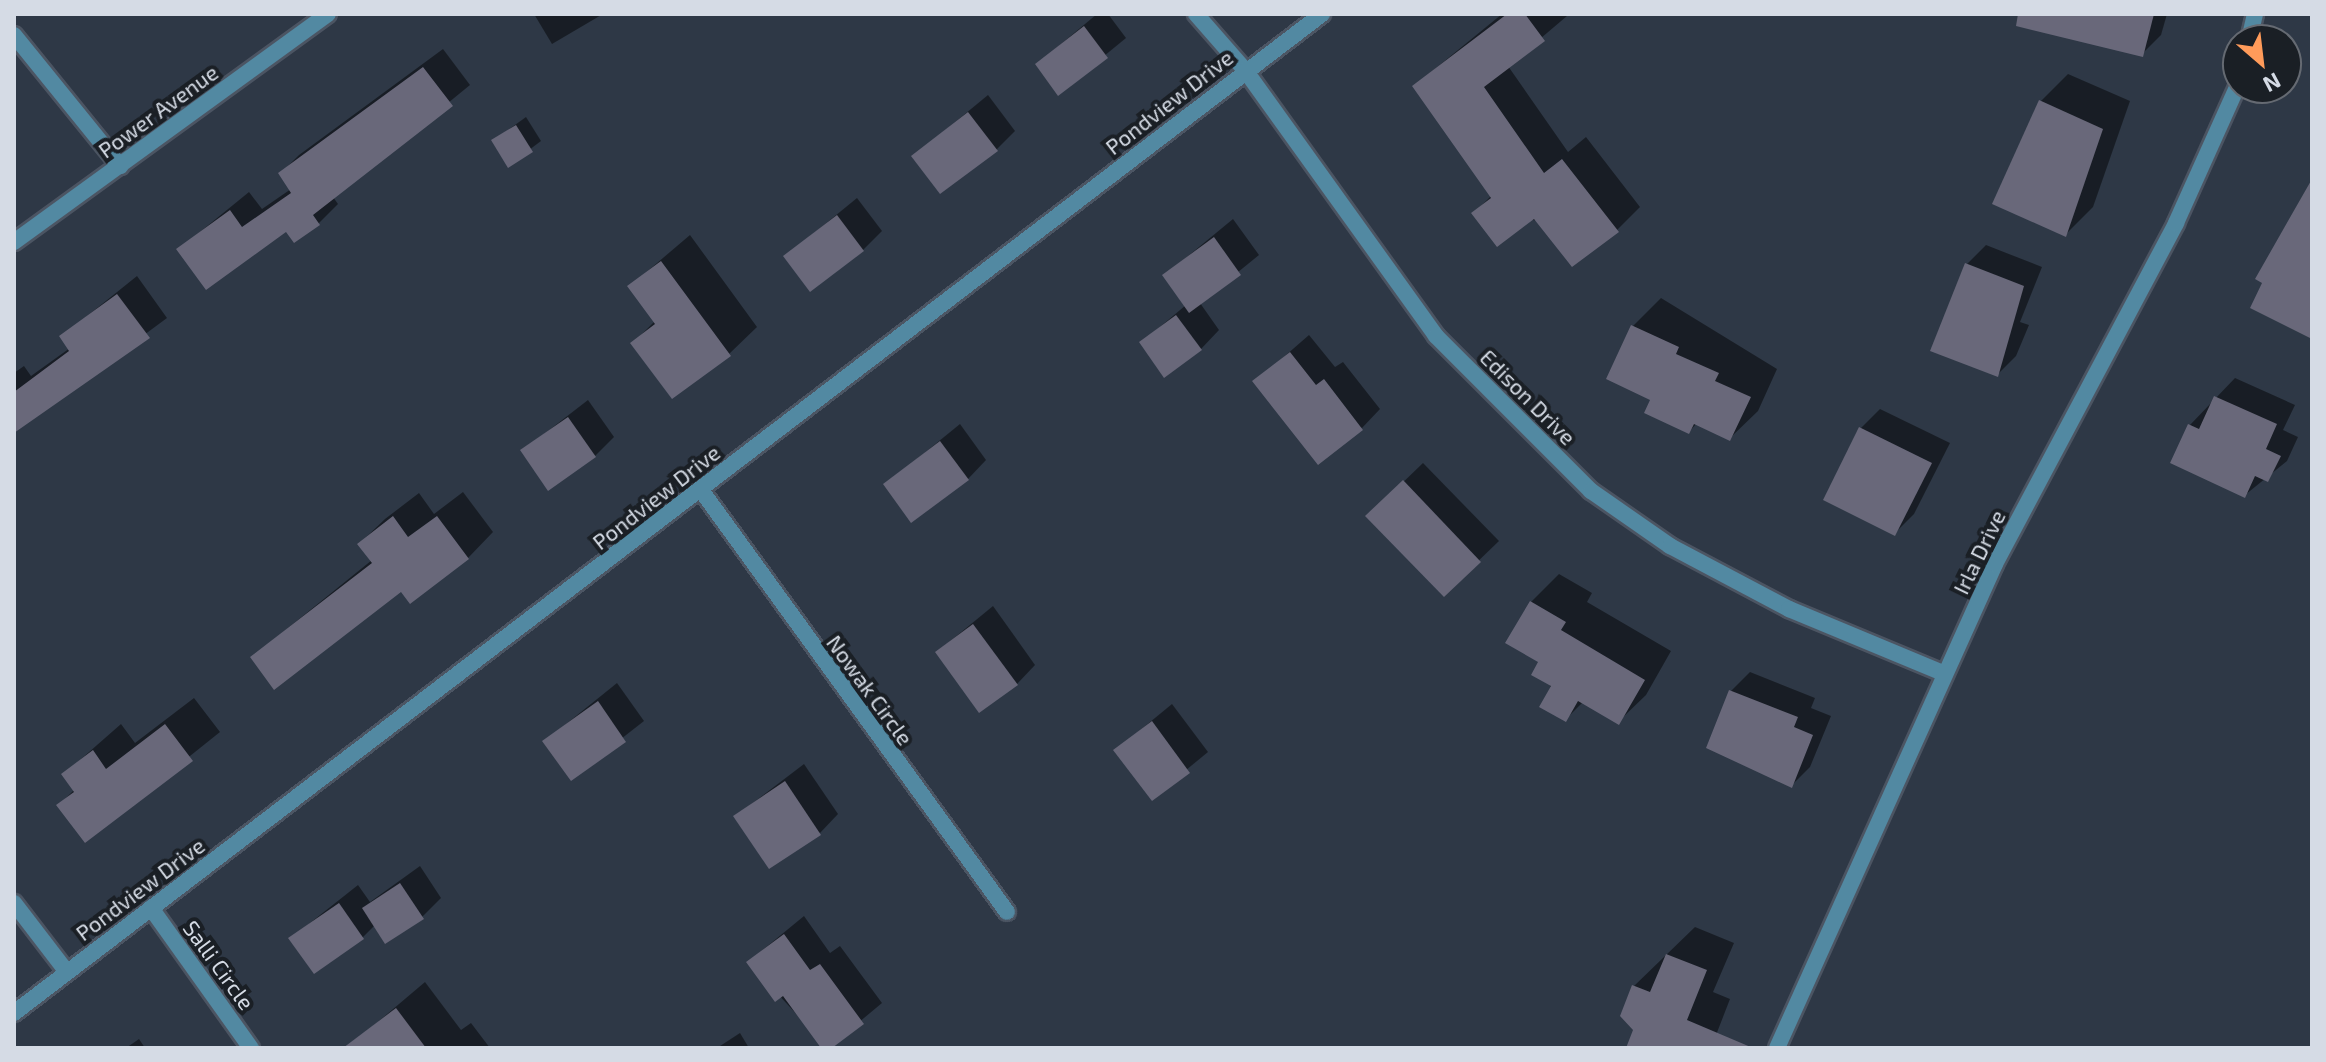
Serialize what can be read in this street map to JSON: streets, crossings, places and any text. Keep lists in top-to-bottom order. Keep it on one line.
{"streets":{"street":["Pondview Drive","Power Avenue","Edison Drive","Irla Drive","Nowak Circle","Salli Circle"]},"crossings":[["Pondview Drive","Edison Drive"],["Pondview Drive","Nowak Circle"],["Pondview Drive","Salli Circle"],["Edison Drive","Irla Drive"]],"north":"bottom right"}
